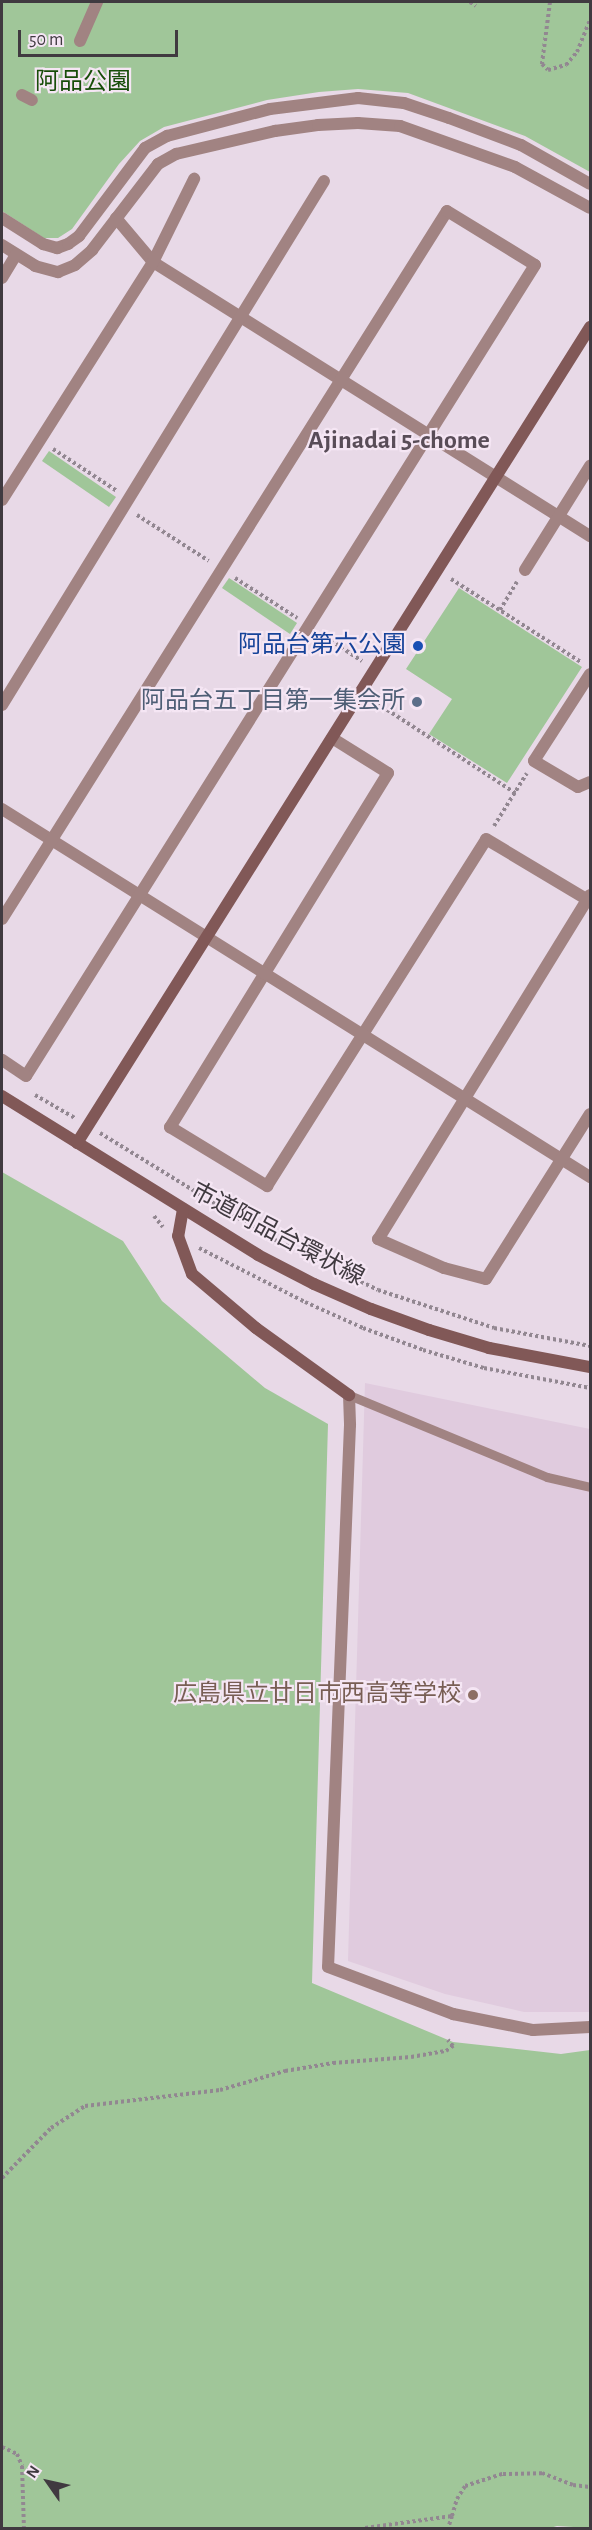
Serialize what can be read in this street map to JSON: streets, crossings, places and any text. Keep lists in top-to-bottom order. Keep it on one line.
{"streets":{"street":["市道阿品台環状線"]},"districts":["Ajinadai 5-chome"],"parks":["阿品公園"],"places":["阿品台第六公園","阿品台五丁目第一集会所","広島県立廿日市西高等学校"],"scale_bar":"50 m","north":"top left"}
